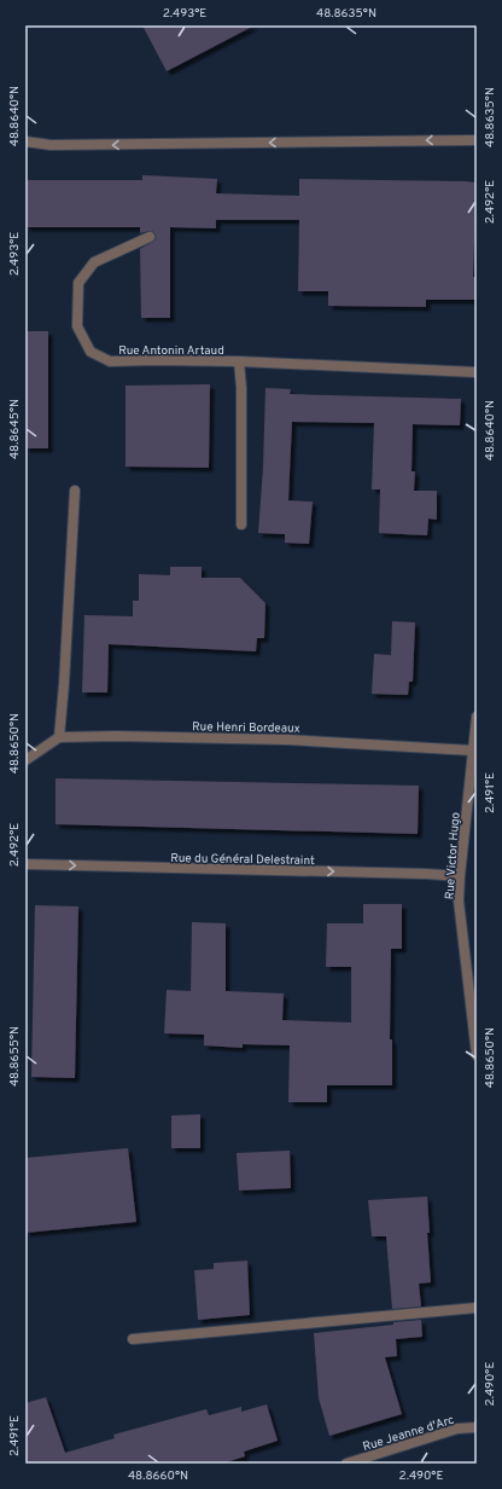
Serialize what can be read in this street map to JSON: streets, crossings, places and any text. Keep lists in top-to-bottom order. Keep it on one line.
{"streets":{"street":["Rue Antonin Artaud","Rue Henri Bordeaux","Rue Victor Hugo","Rue du Général Delestraint","Rue Jeanne d'Arc"]},"crossings":[["Rue Henri Bordeaux","Rue Victor Hugo"],["Rue Victor Hugo","Rue du Général Delestraint"]],"one_way":["Rue du Général Delestraint"],"coordinates":["2.493°E","48.8635°N","48.8640°N","2.492°E","48.8645°N","48.8650°N","2.491°E","48.8655°N","2.490°E","48.8660°N"]}
